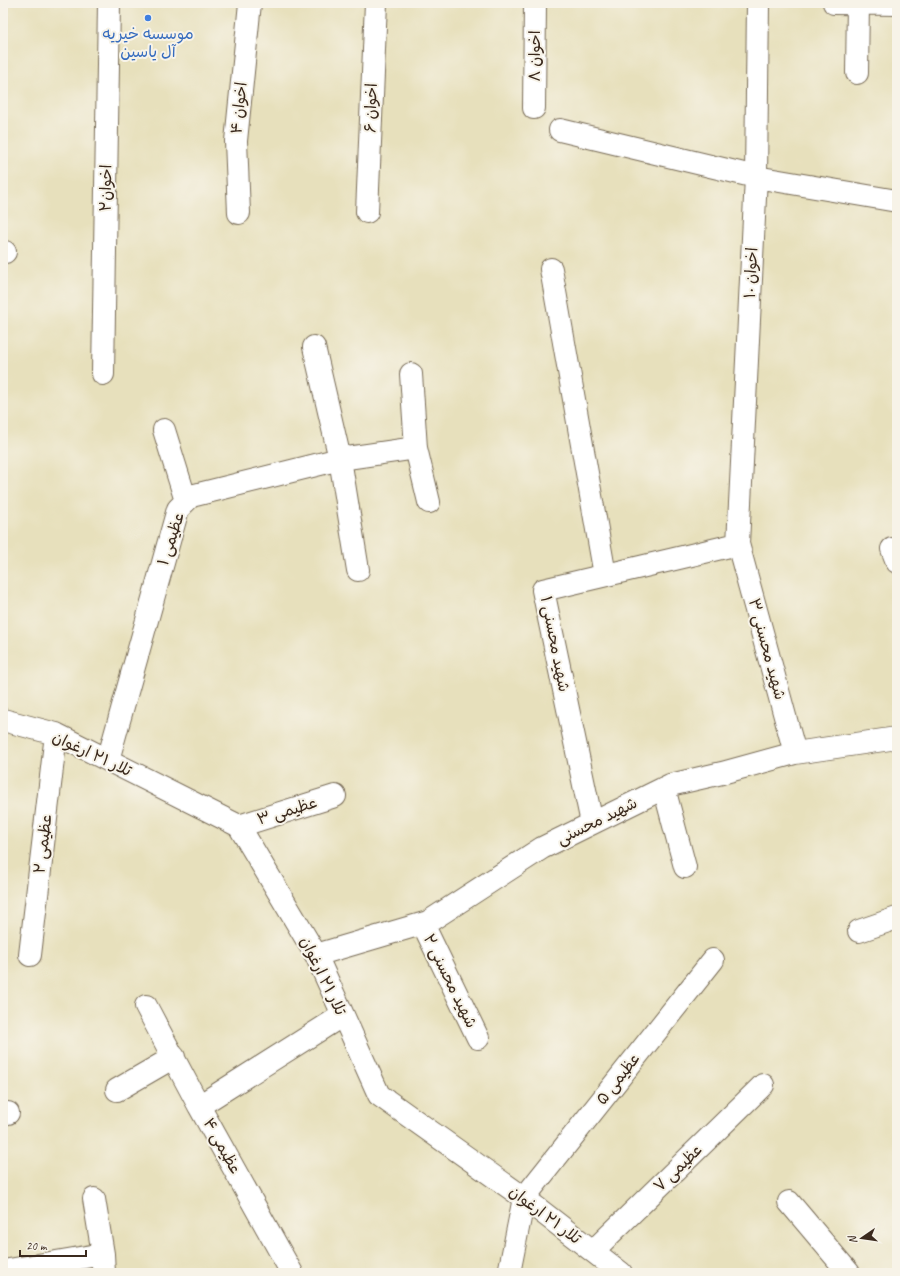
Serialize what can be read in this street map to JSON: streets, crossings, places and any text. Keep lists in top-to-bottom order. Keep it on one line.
{"streets":{"street":["اخوان ۸","اخوان ۴","اخوان ۶","اخوان۲","اخوان ۱۰","عظیمی ۱","شهید محسنی ۱","شهید محسنی ۳","تلار ۲۱ ارغوان","عظیمی ۳","شهید محسنی","عظیمی ۲","شهید محسنی ۲","عظیمی ۵","عظیمی ۴","عظیمی ۷"]},"crossings":[["اخوان ۱۰","شهید محسنی ۱"],["اخوان ۱۰","شهید محسنی ۳"],["عظیمی ۱","تلار ۲۱ ارغوان"],["شهید محسنی ۱","شهید محسنی ۳"],["شهید محسنی ۱","شهید محسنی"],["شهید محسنی ۳","شهید محسنی"],["تلار ۲۱ ارغوان","عظیمی ۳"],["تلار ۲۱ ارغوان","شهید محسنی"],["تلار ۲۱ ارغوان","عظیمی ۲"],["تلار ۲۱ ارغوان","عظیمی ۵"],["تلار ۲۱ ارغوان","عظیمی ۴"],["تلار ۲۱ ارغوان","عظیمی ۷"],["شهید محسنی","شهید محسنی ۲"]],"places":["موسسه خیریه آل یاسین"],"scale_bar":"20 m","north":"left"}
